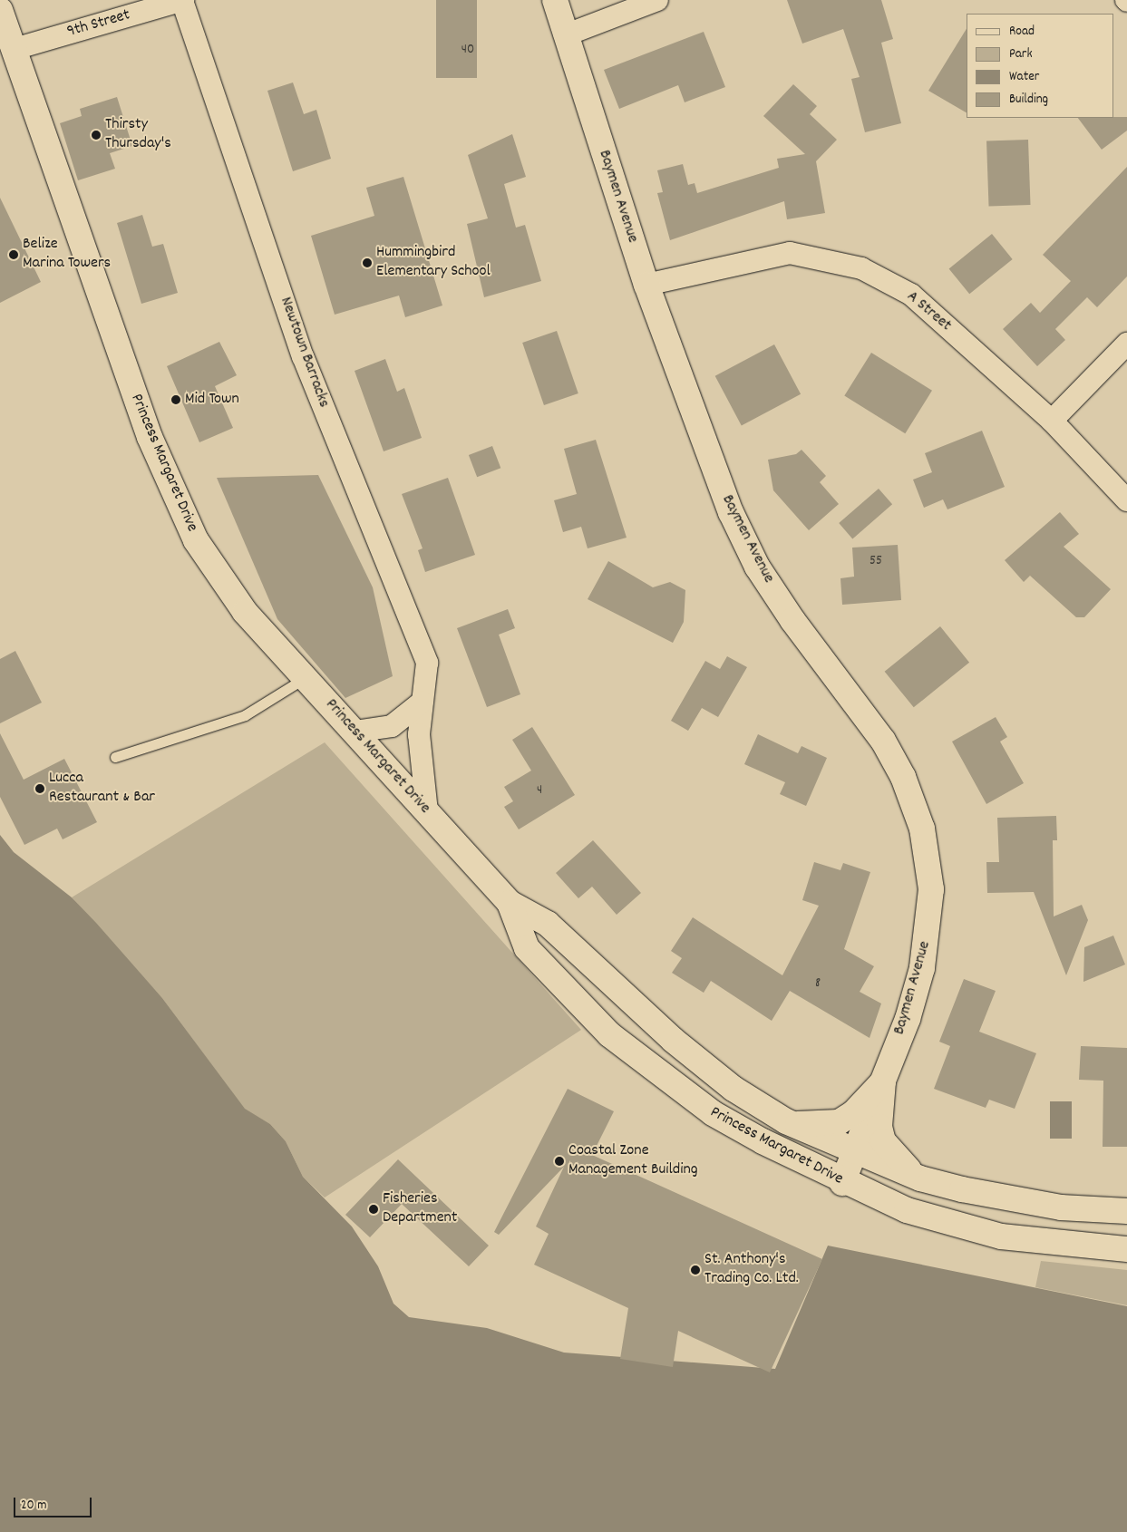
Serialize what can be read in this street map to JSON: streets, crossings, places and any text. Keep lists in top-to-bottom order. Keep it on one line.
{"streets":{"main road":["Baymen Avenue","Princess Margaret Drive"],"street":["9th Street","A Street","Newtown Barracks"]},"crossings":[["9th Street","Newtown Barracks"],["9th Street","Princess Margaret Drive"],["Baymen Avenue","A Street"],["Baymen Avenue","Princess Margaret Drive"],["Newtown Barracks","Princess Margaret Drive"]],"places":["Thirsty Thursday's","Belize Marina Towers","Hummingbird Elementary School","Mid Town","Lucca Restaurant & Bar","Coastal Zone Management Building","Fisheries Department","St. Anthony's Trading Co. Ltd."],"house_numbers":["40","55","4","8"],"legend":["Road","Park","Water","Building"],"scale_bar":"20 m"}
